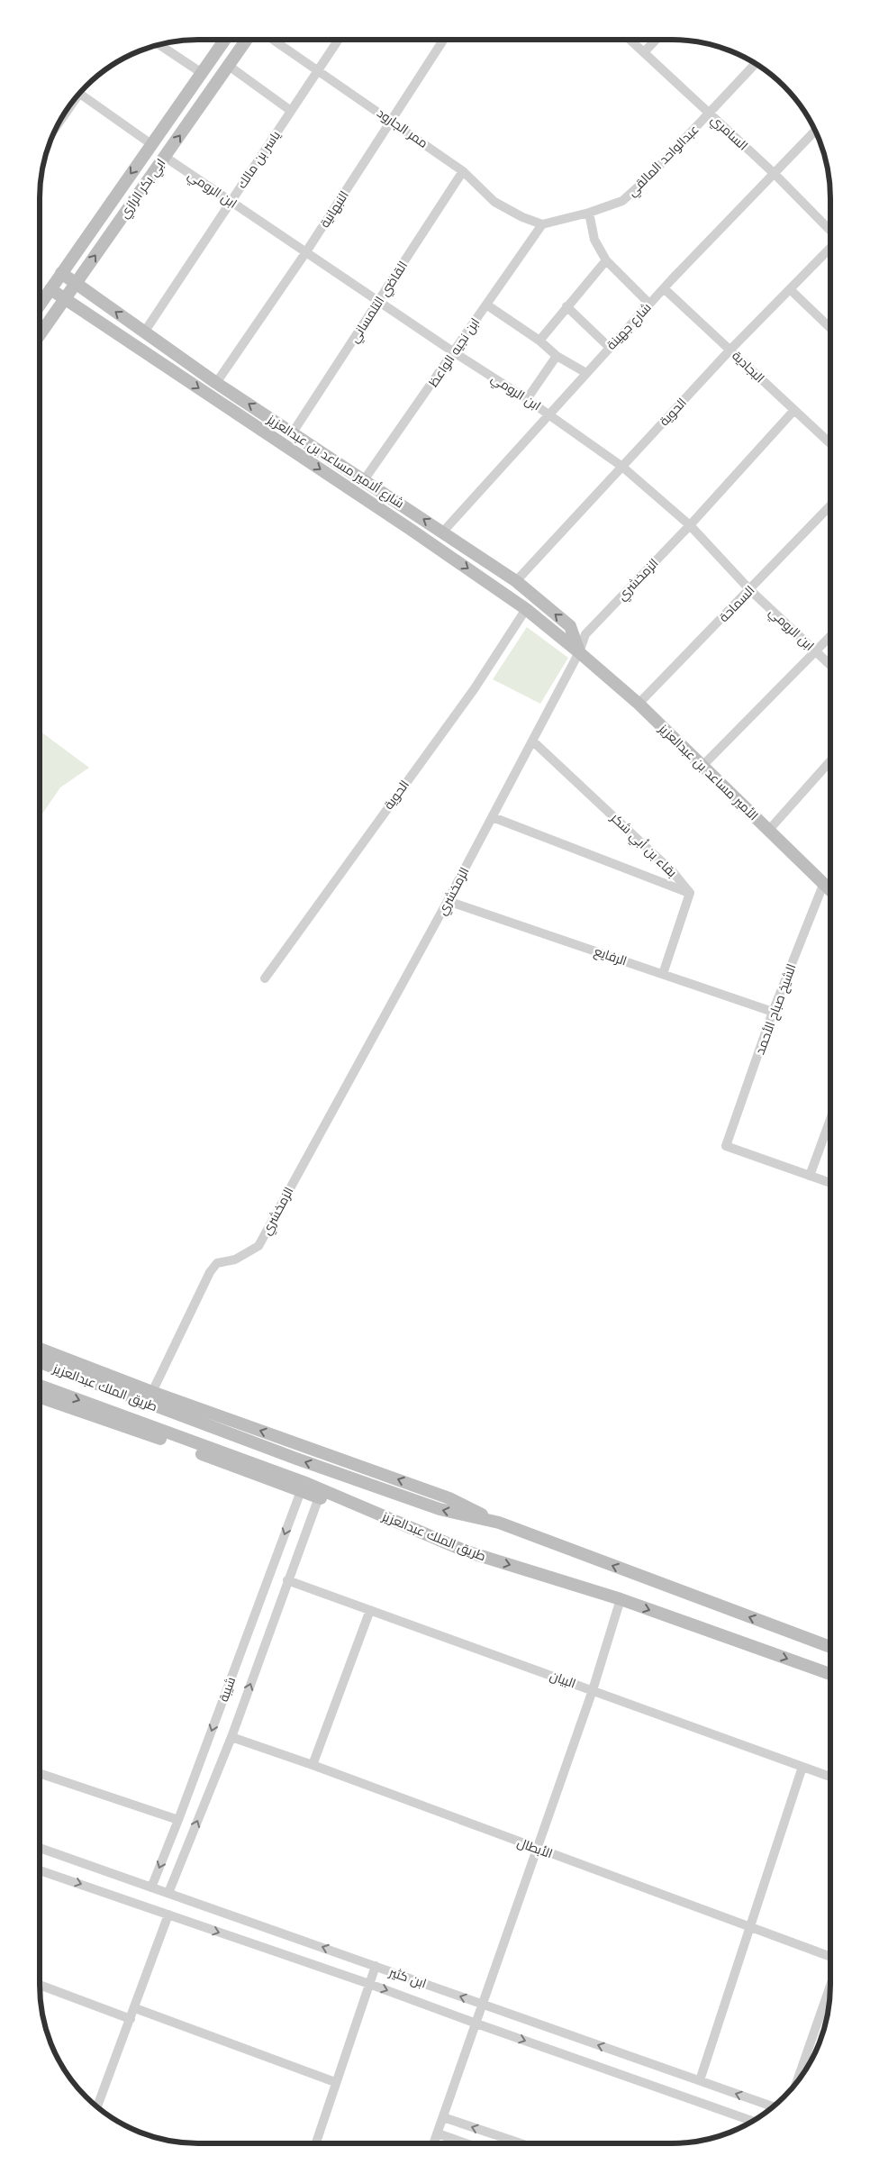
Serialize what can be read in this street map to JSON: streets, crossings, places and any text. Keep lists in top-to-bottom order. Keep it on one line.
{"streets":{"main road":["ابي بكر الرازي","شارع ألامير مساعد بن عبدالعزيز","الأمير مساعد بن عبدالعزيز","طريق الملك عبدالعزيز"],"street":["ممر الجارود","السامري","ياسر بن مالك","عبدالواحد المالقي","ابن الرومي","النبهانية","القاضي التلمساني","شارع جهينة","ابن نجيه الواعظ","البجادية","الحوية","الزمخشري","السماحة","بقاء بن أبي شكر","الرفايع","الشيخ صباح الأحمد","البيان","شيبة","الأبطال","ابن كثير"]},"crossings":[["ممر الجارود","ياسر بن مالك"],["ممر الجارود","عبدالواحد المالقي"],["ممر الجارود","النبهانية"],["ممر الجارود","القاضي التلمساني"],["ممر الجارود","ابن نجيه الواعظ"],["السامري","عبدالواحد المالقي"],["السامري","شارع جهينة"],["ياسر بن مالك","ابن الرومي"],["ياسر بن مالك","شارع ألامير مساعد بن عبدالعزيز"],["عبدالواحد المالقي","ابن نجيه الواعظ"],["ابي بكر الرازي","ابن الرومي"],["ابي بكر الرازي","شارع ألامير مساعد بن عبدالعزيز"],["ابي بكر الرازي","الأمير مساعد بن عبدالعزيز"],["ابن الرومي","النبهانية"],["ابن الرومي","القاضي التلمساني"],["ابن الرومي","شارع جهينة"],["ابن الرومي","ابن نجيه الواعظ"],["ابن الرومي","الحوية"],["ابن الرومي","الزمخشري"],["ابن الرومي","السماحة"],["النبهانية","شارع ألامير مساعد بن عبدالعزيز"],["القاضي التلمساني","شارع ألامير مساعد بن عبدالعزيز"],["شارع جهينة","البجادية"],["شارع جهينة","شارع ألامير مساعد بن عبدالعزيز"],["ابن نجيه الواعظ","شارع ألامير مساعد بن عبدالعزيز"],["البجادية","الحوية"],["البجادية","الزمخشري"],["الحوية","شارع ألامير مساعد بن عبدالعزيز"],["الحوية","الأمير مساعد بن عبدالعزيز"],["شارع ألامير مساعد بن عبدالعزيز","الزمخشري"],["شارع ألامير مساعد بن عبدالعزيز","الأمير مساعد بن عبدالعزيز"],["الزمخشري","الأمير مساعد بن عبدالعزيز"],["الزمخشري","بقاء بن أبي شكر"],["الزمخشري","الرفايع"],["السماحة","الأمير مساعد بن عبدالعزيز"],["الأمير مساعد بن عبدالعزيز","الشيخ صباح الأحمد"],["الرفايع","الشيخ صباح الأحمد"],["البيان","شيبة"],["شيبة","الأبطال"],["شيبة","ابن كثير"]],"one_way":["شارع ألامير مساعد بن عبدالعزيز","الأمير مساعد بن عبدالعزيز"]}
